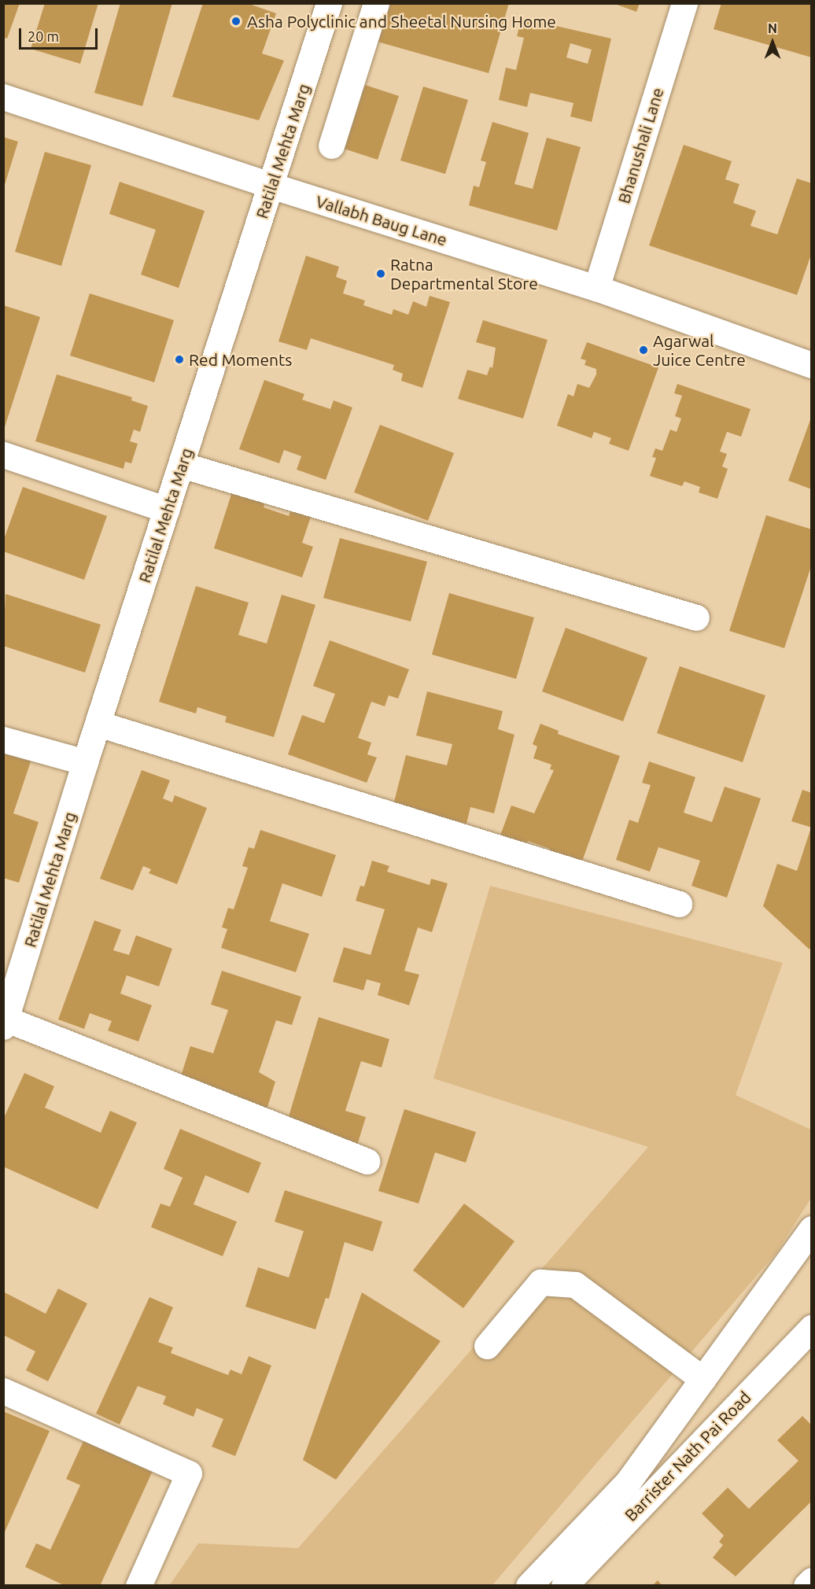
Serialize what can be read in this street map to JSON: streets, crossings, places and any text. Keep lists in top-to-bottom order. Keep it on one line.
{"streets":{"street":["Bhanushali Lane","Ratilal Mehta Marg","Vallabh Baug Lane","Barrister Nath Pai Road"]},"crossings":[["Bhanushali Lane","Vallabh Baug Lane"],["Ratilal Mehta Marg","Vallabh Baug Lane"]],"places":["Asha Polyclinic and Sheetal Nursing Home","Ratna Departmental Store","Agarwal Juice Centre","Red Moments"],"scale_bar":"20 m","north":"top"}
